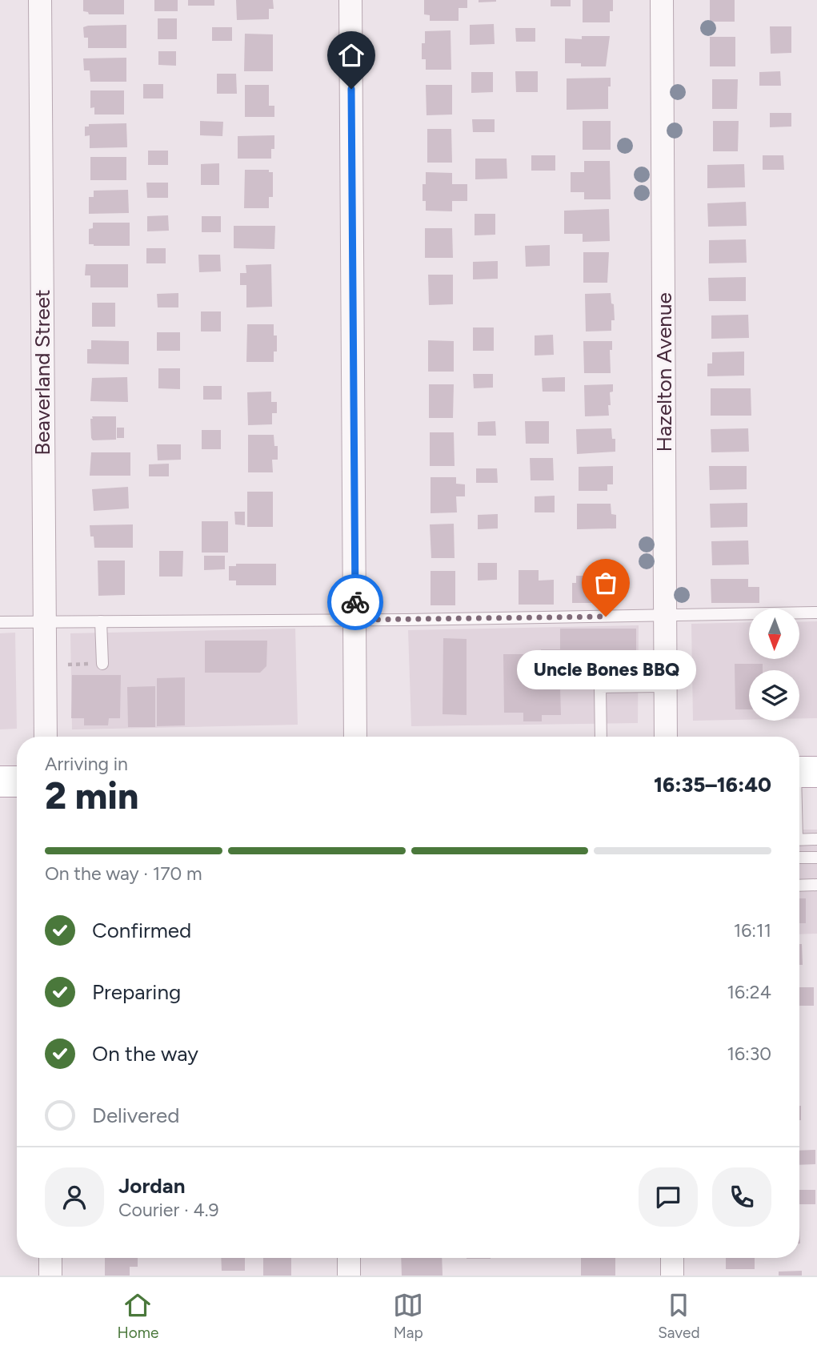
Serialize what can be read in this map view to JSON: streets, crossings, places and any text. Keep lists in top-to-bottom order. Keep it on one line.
{"streets":{"street":["Beaverland Street","Hazelton Avenue"]},"places":["Uncle Bones BBQ"],"north":"bottom","page":{"bubble":"Uncle Bones BBQ","heading":["2 min","Arriving in","16:35–16:40"],"panel":["Jordan","Courier · 4.9"],"bar":"On the way · 170 m","list":[["Confirmed","16:11"],["Preparing","16:24"],["On the way","16:30"],"Delivered"],"tabs":["Home","Map","Saved"]}}
